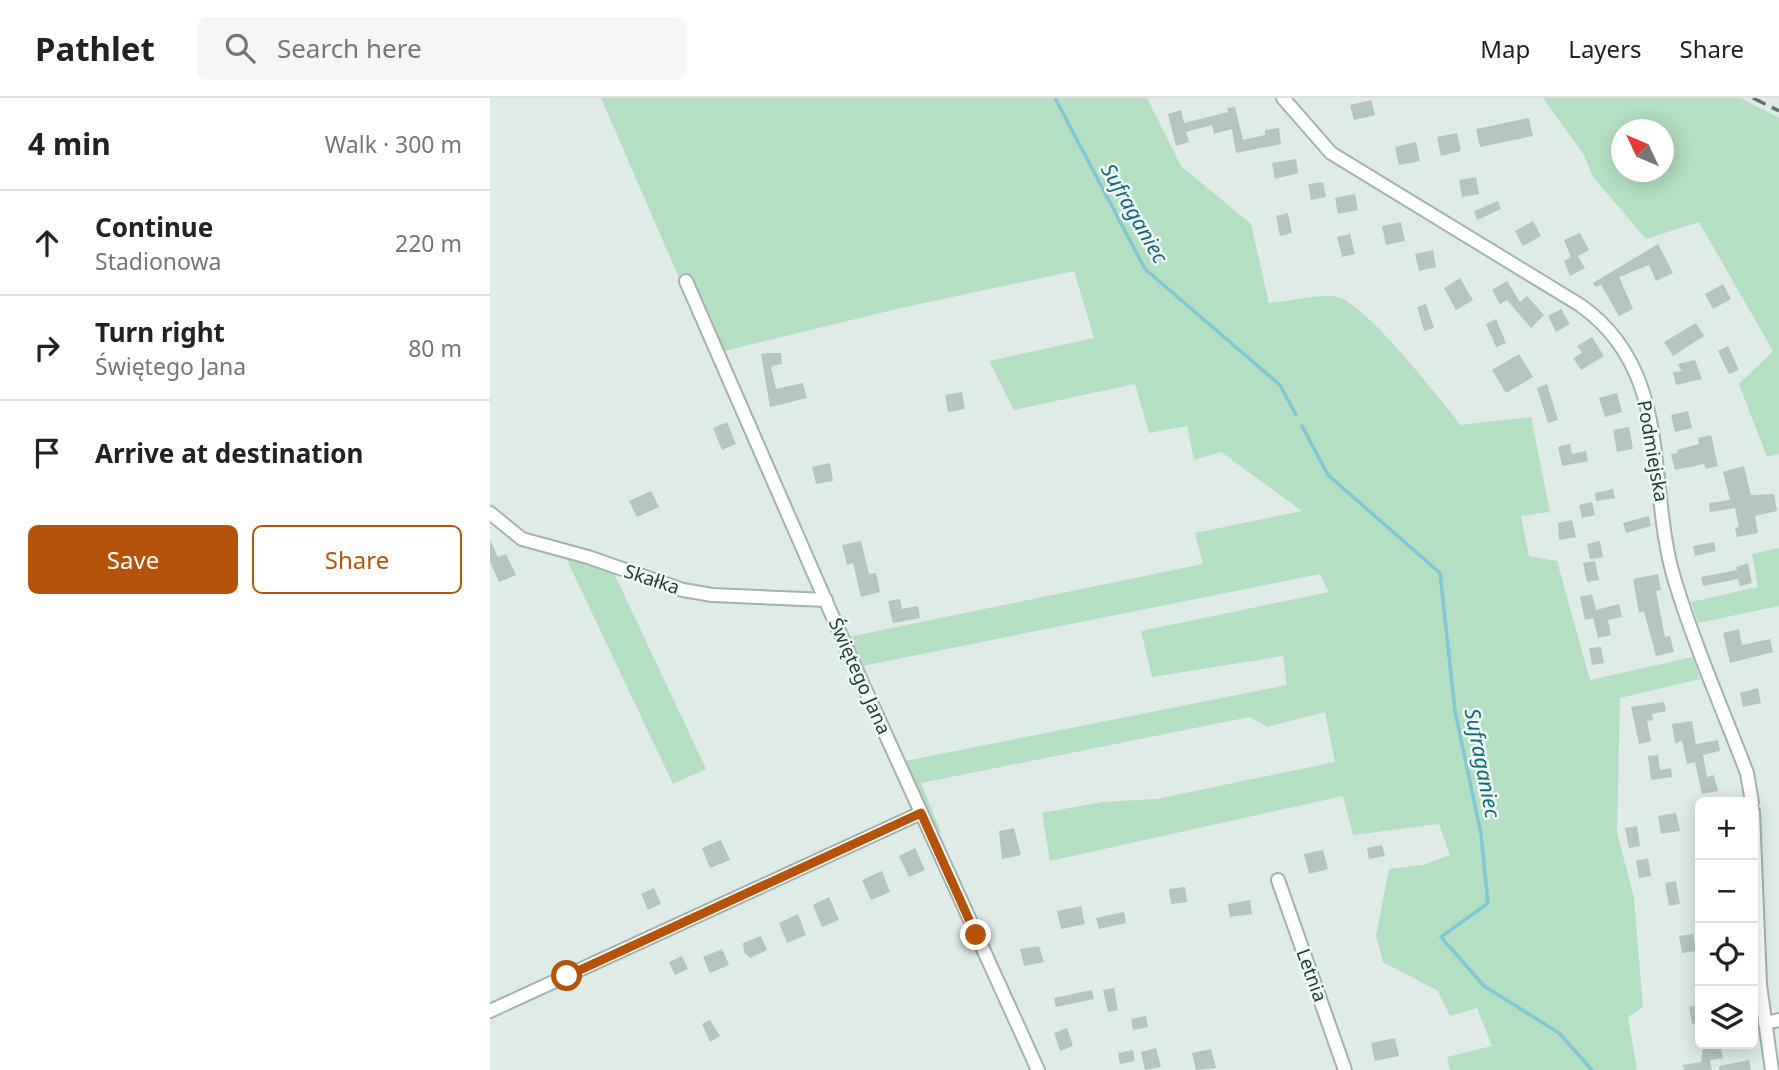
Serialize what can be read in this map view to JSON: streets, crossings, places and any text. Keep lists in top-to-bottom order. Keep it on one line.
{"streets":{"street":["Podmiejska","Skałka","Świętego Jana","Letnia"]},"crossings":[["Skałka","Świętego Jana"]],"water":["Sufraganiec"],"north":"top left","page":{"header":"Pathlet","search":"Search here","nav":["Map","Layers","Share"],"heading":["4 min","Walk · 300 m"],"list":[["Continue","Stadionowa","220 m"],["Turn right","Świętego Jana","80 m"],"Arrive at destination"],"buttons":["Save","Share"],"map_buttons":["+","−"]}}
